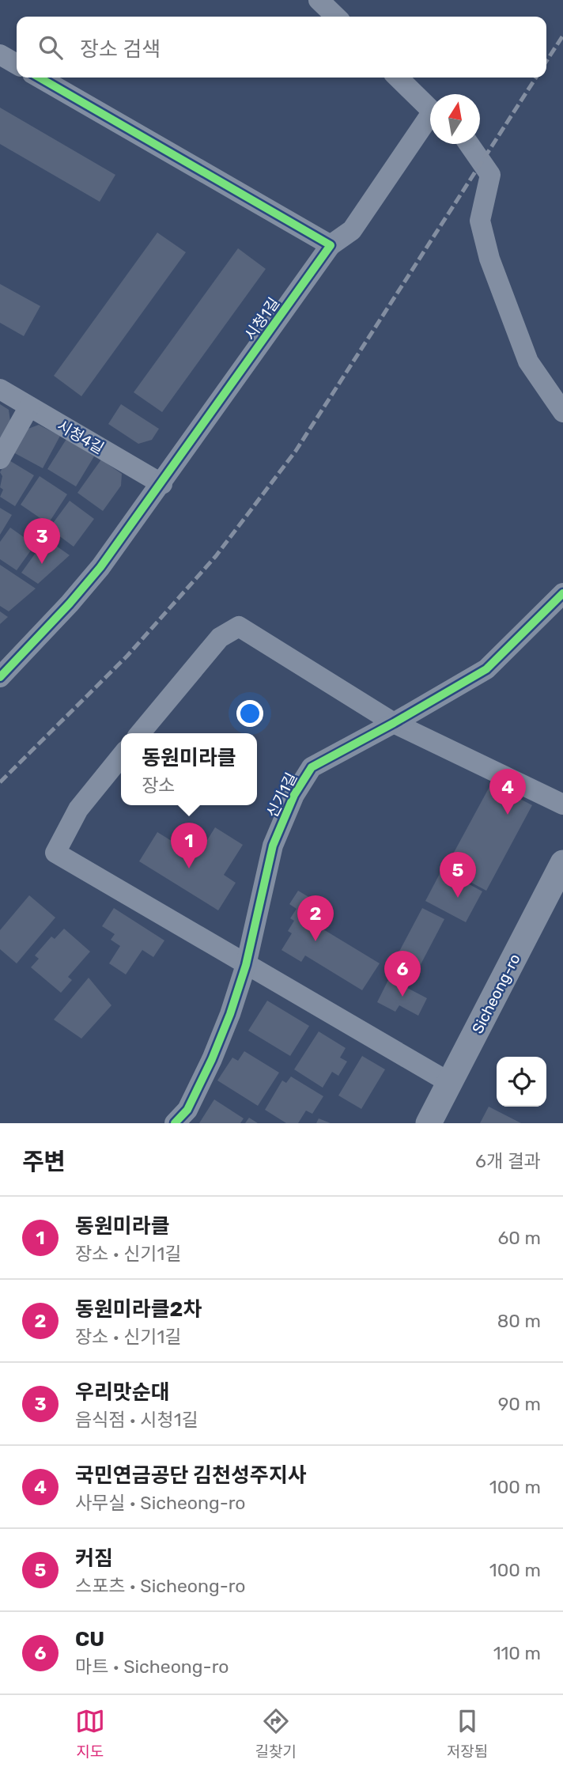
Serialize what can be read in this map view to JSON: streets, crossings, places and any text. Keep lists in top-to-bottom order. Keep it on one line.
{"streets":{"street":["시청1길","시청4길","신기1길","Sicheong-ro"]},"crossings":[["시청1길","시청4길"]],"north":"top","page":{"search":"장소 검색","pins":["3","4","1","5","2","6"],"popup":["동원미라클","장소"],"heading":["주변","6개 결과"],"list":[{"mark":"1","name":"동원미라클","note":"장소 · 신기1길","value":"60 m"},{"mark":"2","name":"동원미라클2차","note":"장소 · 신기1길","value":"80 m"},{"mark":"3","name":"우리맛순대","note":"음식점 · 시청1길","value":"90 m"},{"mark":"4","name":"국민연금공단 김천성주지사","note":"사무실 · Sicheong-ro","value":"100 m"},{"mark":"5","name":"커짐","note":"스포츠 · Sicheong-ro","value":"100 m"},{"mark":"6","name":"CU","note":"마트 · Sicheong-ro","value":"110 m"}],"nav":["지도","길찾기","저장됨"]}}
